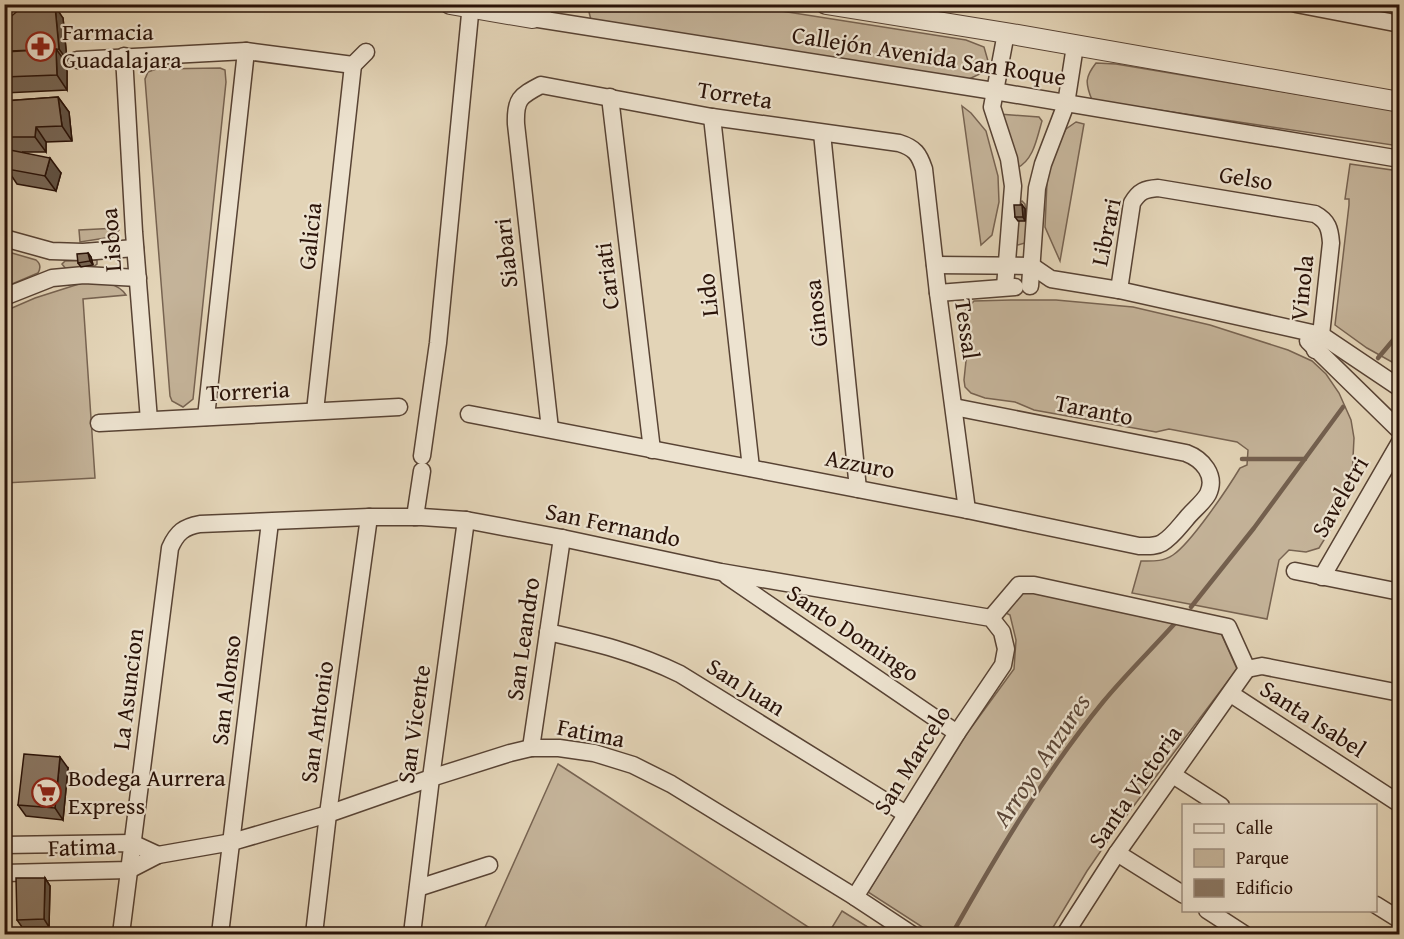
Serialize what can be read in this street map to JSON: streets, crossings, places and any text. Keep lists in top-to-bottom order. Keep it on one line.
{"streets":{"street":["Callejón Avenida San Roque","Torreta","Gelso","Librari","Galicia","Lisboa","Siabari","Cariati","Vinola","Lido","Ginosa","Tessal","Torreria","Taranto","Azzuro","Saveletri","San Fernando","Santo Domingo","San Leandro","San Juan","La Asuncion","San Alonso","Santa Isabel","San Antonio","San Vicente","Fatima","San Marcelo","Santa Victoria"]},"crossings":[["Torreta","Siabari"],["Torreta","Cariati"],["Torreta","Lido"],["Torreta","Ginosa"],["Torreta","Tessal"],["Gelso","Librari"],["Gelso","Vinola"],["Galicia","Torreria"],["Lisboa","Torreria"],["Siabari","Azzuro"],["Cariati","Azzuro"],["Lido","Azzuro"],["Ginosa","Azzuro"],["Tessal","Taranto"],["Tessal","Azzuro"],["Taranto","Azzuro"],["San Fernando","Santo Domingo"],["San Fernando","San Leandro"],["San Fernando","La Asuncion"],["San Fernando","San Alonso"],["San Fernando","San Antonio"],["San Fernando","San Vicente"],["San Fernando","San Marcelo"],["Santo Domingo","San Marcelo"],["San Leandro","San Juan"],["San Leandro","Fatima"],["San Juan","San Marcelo"],["La Asuncion","Fatima"],["San Alonso","Fatima"],["Santa Isabel","Santa Victoria"],["San Antonio","Fatima"],["San Vicente","Fatima"],["Fatima","San Marcelo"]],"water":["Arroyo Anzures"],"places":{"pharmacy":["Farmacia Guadalajara"],"supermarket":["Bodega Aurrera Express"]},"legend":["Calle","Parque","Edificio"]}
